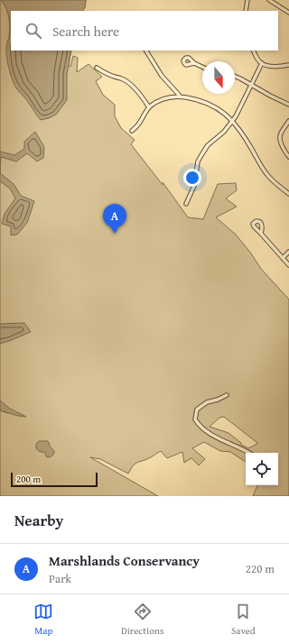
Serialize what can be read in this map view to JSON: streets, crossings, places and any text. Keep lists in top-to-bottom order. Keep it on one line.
{"scale_bar":"200 m","north":"bottom","page":{"search":"Search here","pins":"A","scale":"200 m","heading":"Nearby","list":[{"mark":"A","name":"Marshlands Conservancy","note":"Park","value":"220 m"}],"nav":["Map","Directions","Saved"]}}
